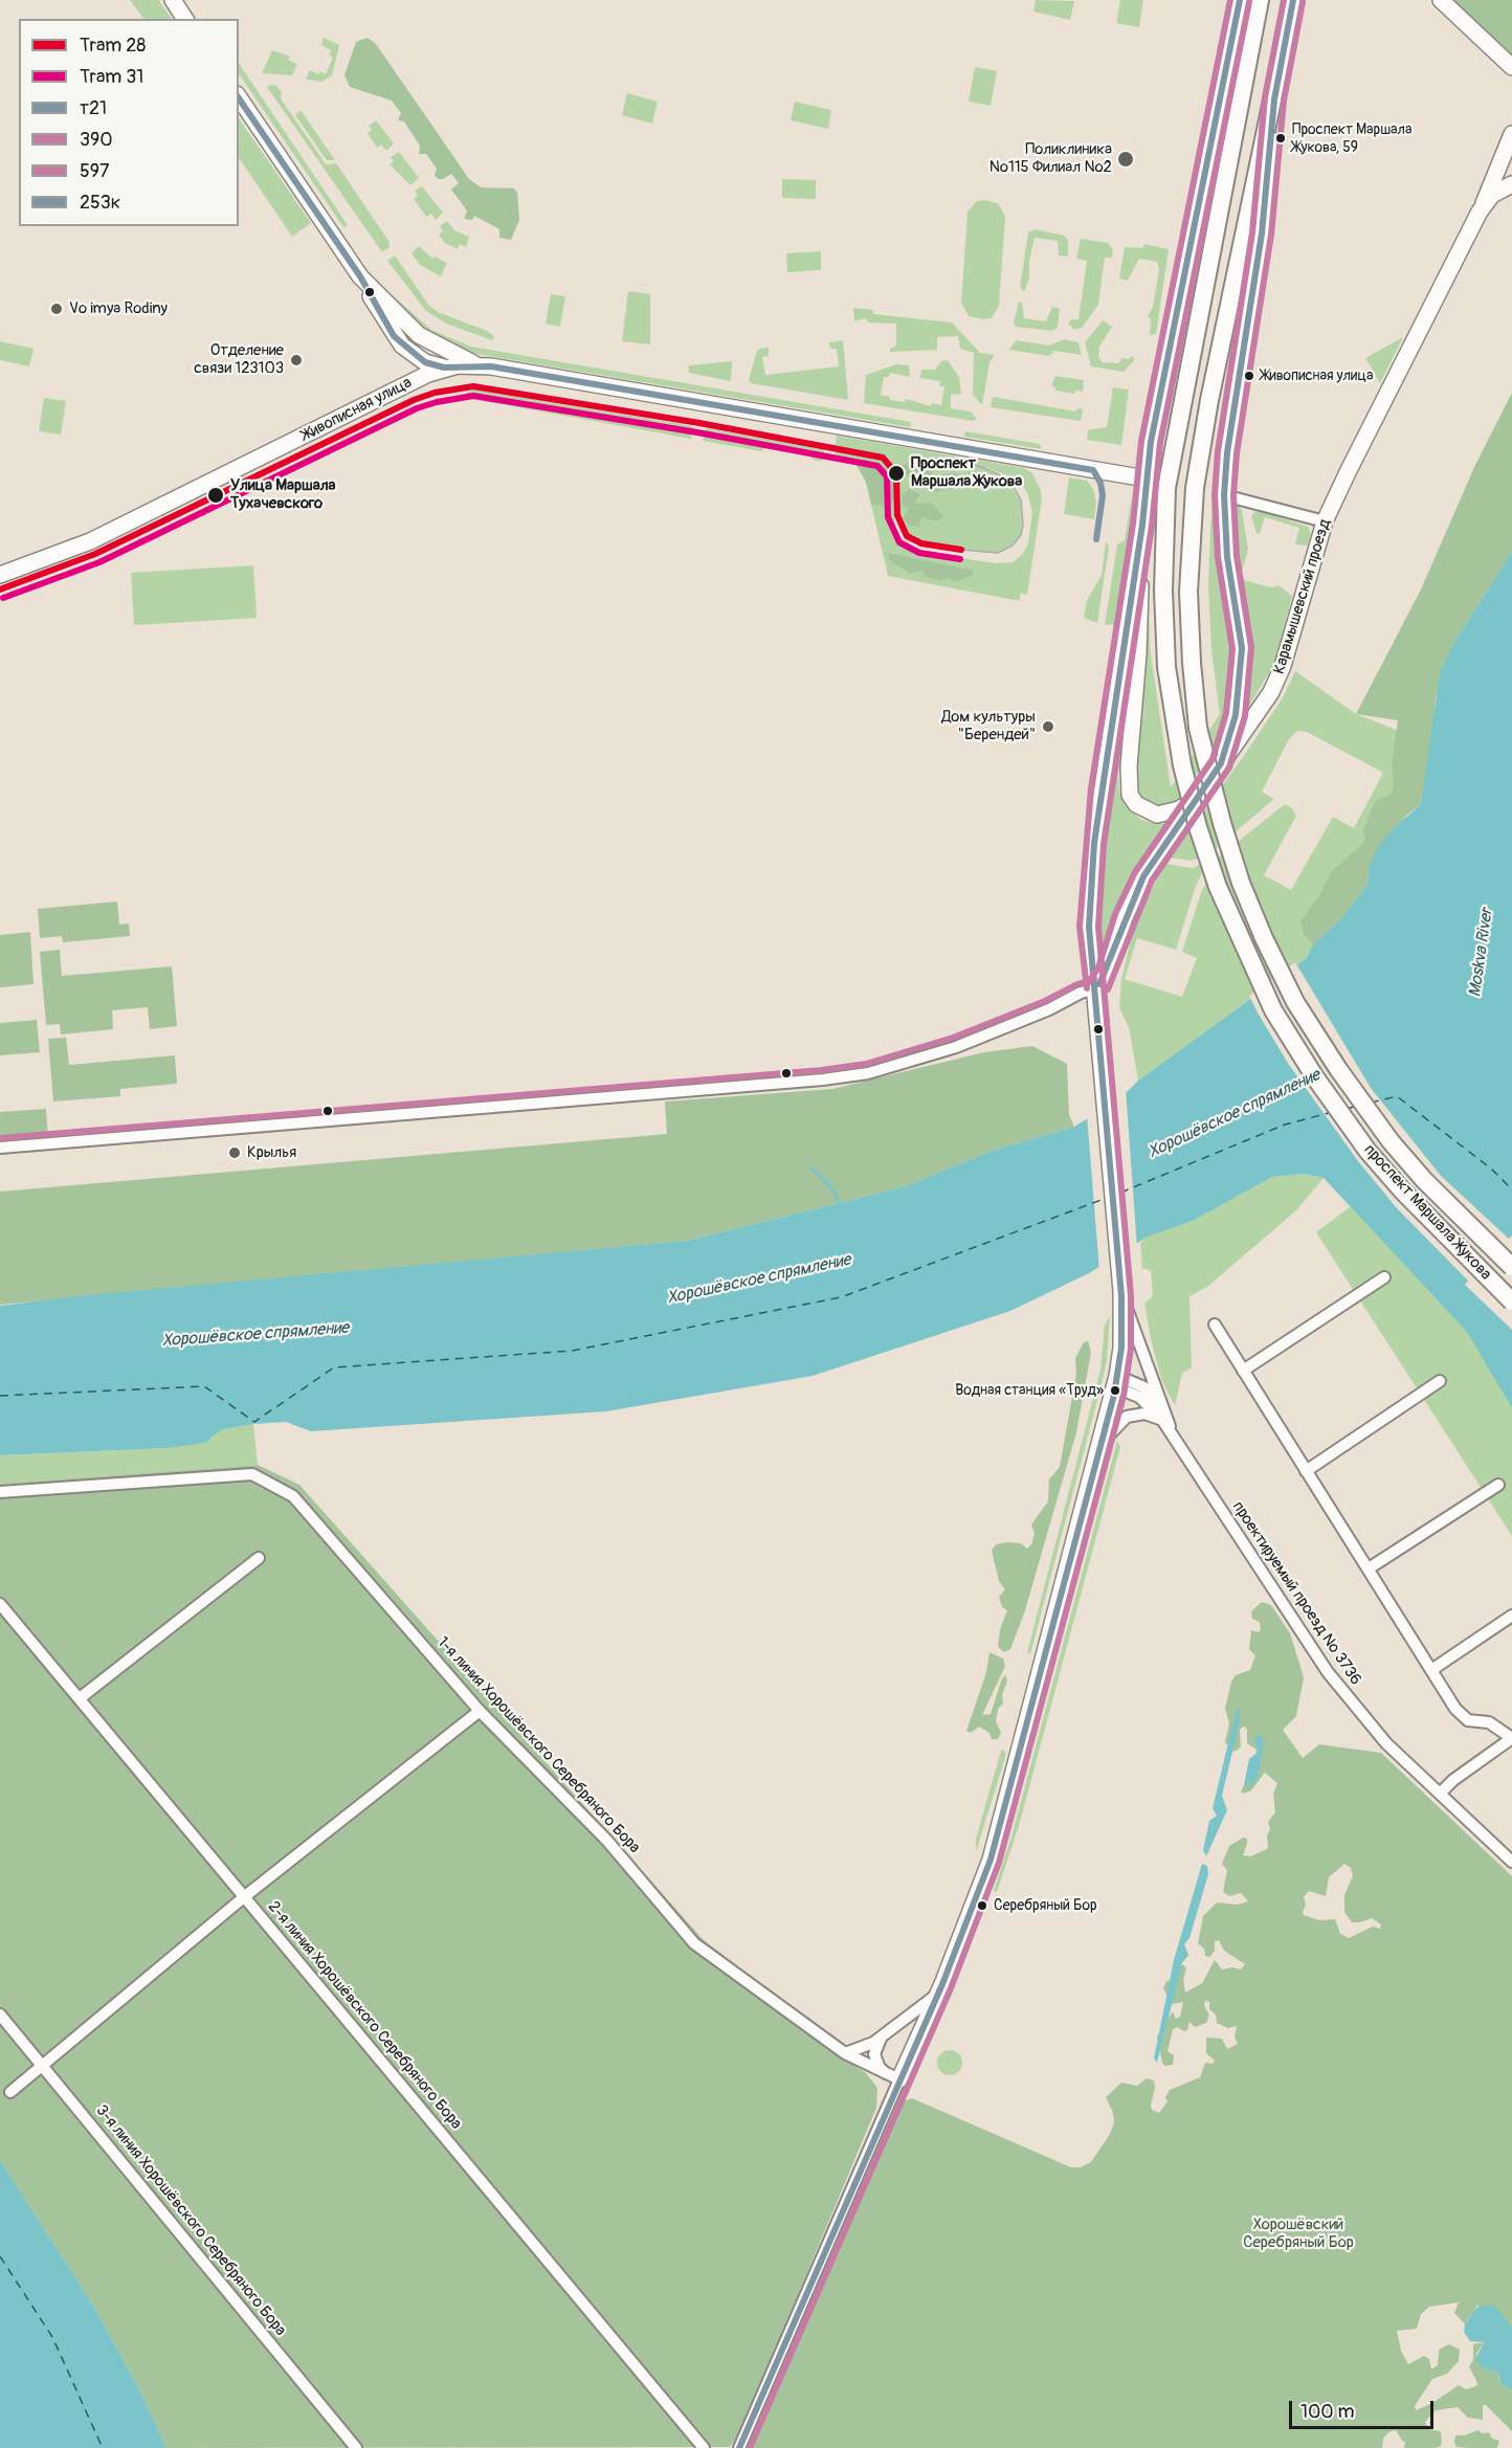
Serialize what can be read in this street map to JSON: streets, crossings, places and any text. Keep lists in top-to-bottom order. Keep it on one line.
{"streets":{"main road":["проспект Маршала Жукова"],"street":["Живописная улица","Карамышевский проезд","проектируемый проезд № 3736","1-я линия Хорошёвского Серебряного Бора","2-я линия Хорошёвского Серебряного Бора","3-я линия Хорошёвского Серебряного Бора"]},"water":["Moskva River","Хорошёвское спрямление"],"parks":["Хорошёвский Серебряный Бор"],"places":["Проспект Маршала Жукова, 59","Поликлиника №115 Филиал №2","Vo imya Rodiny","Отделение связи 123103","Живописная улица","Проспект Маршала Жукова","Улица Маршала Тухачевского","Дом культуры \"Берендей\"","Крылья","Водная станция «Труд»","Серебряный Бор"],"lines":["transit line т21","transit line 597","transit line 390","transit line 253к","tram line 28","tram line 31"],"legend":["Tram 28","Tram 31","т21","390","597","253к"],"scale_bar":"100 m"}
